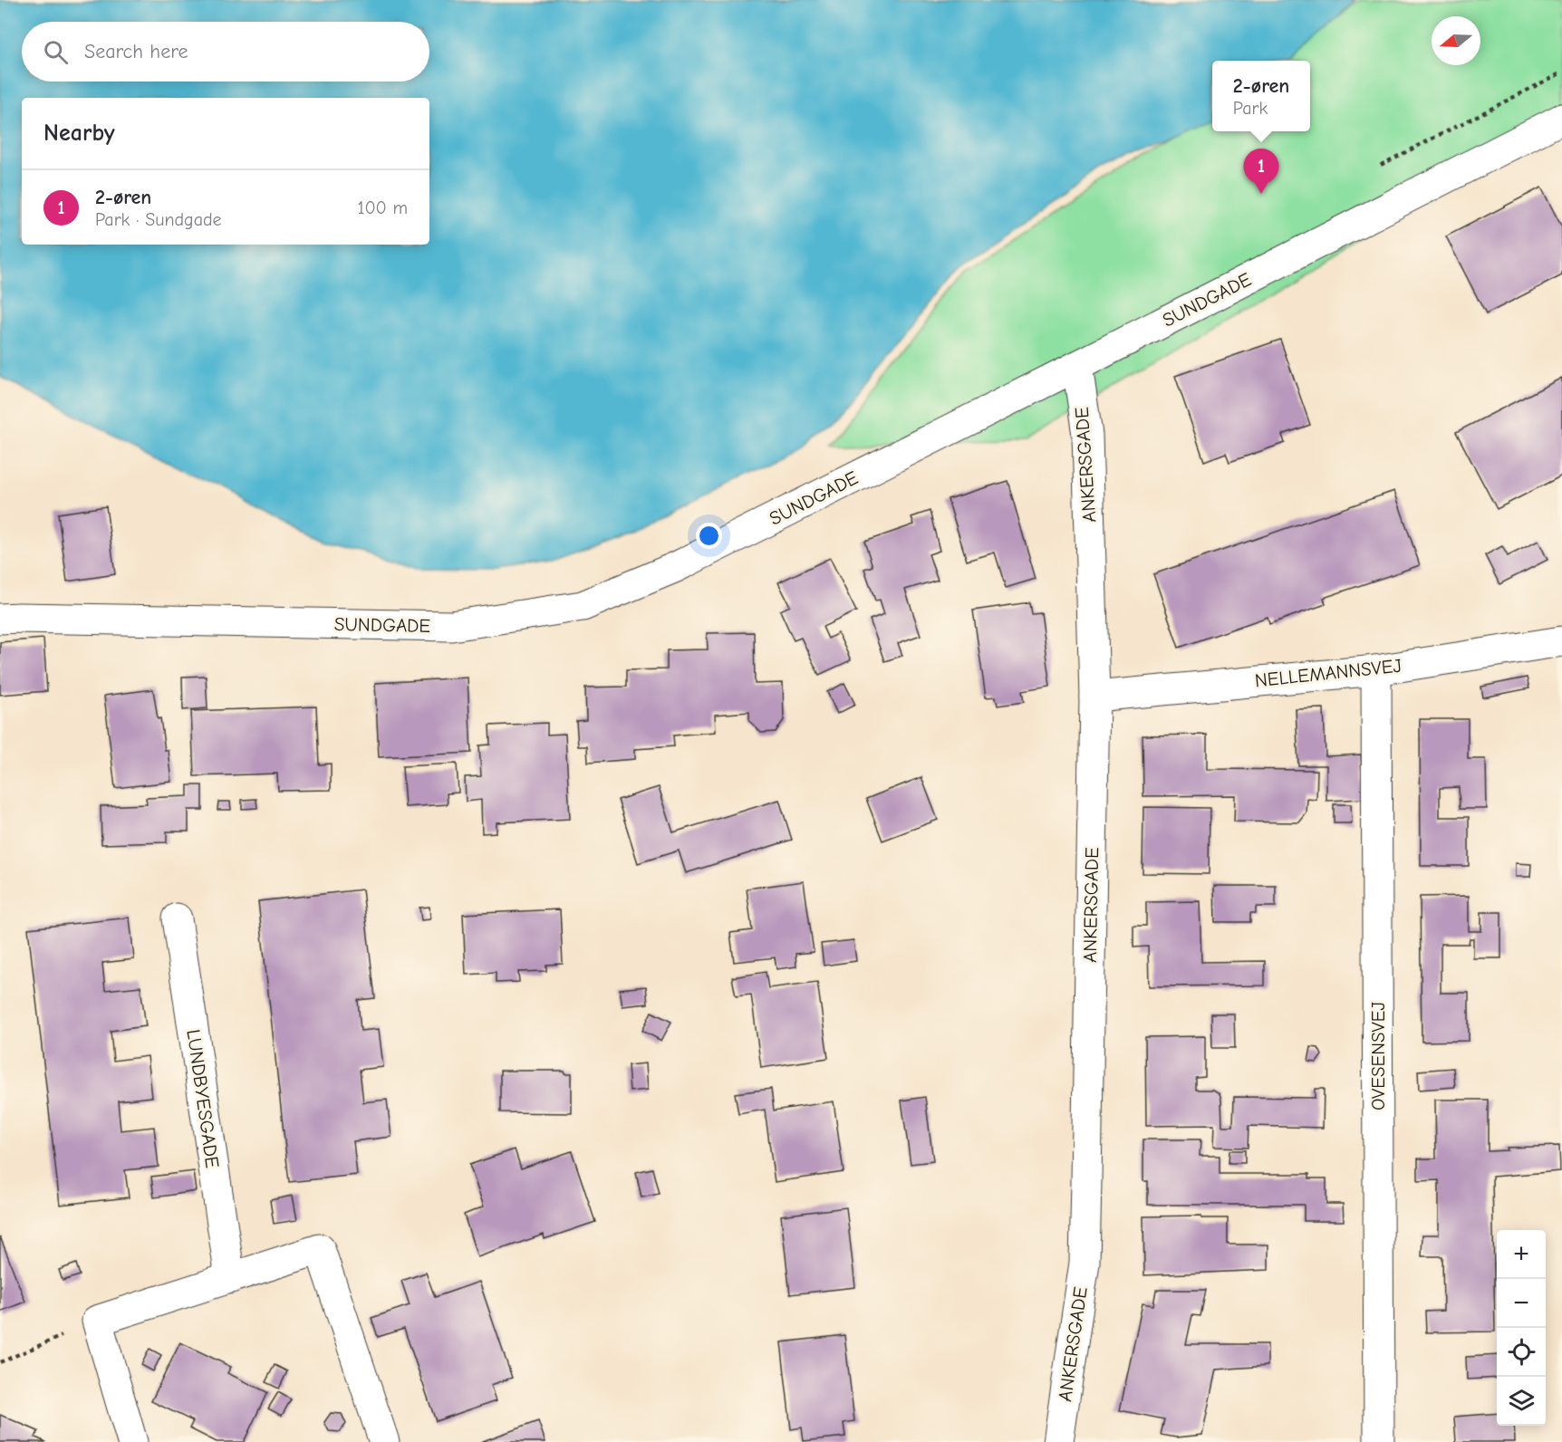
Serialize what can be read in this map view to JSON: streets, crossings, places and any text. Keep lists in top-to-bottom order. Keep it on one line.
{"streets":{"street":["SUNDGADE","ANKERSGADE","NELLEMANNSVEJ","OVESENSVEJ","LUNDBYESGADE"]},"crossings":[["SUNDGADE","ANKERSGADE"],["ANKERSGADE","NELLEMANNSVEJ"],["NELLEMANNSVEJ","OVESENSVEJ"]],"north":"left","page":{"search":"Search here","popup":["2-øren","Park"],"heading":"Nearby","pins":"1","list":[{"mark":"1","name":"2-øren","note":"Park · Sundgade","value":"100 m"}],"map_buttons":["+","−"]}}
